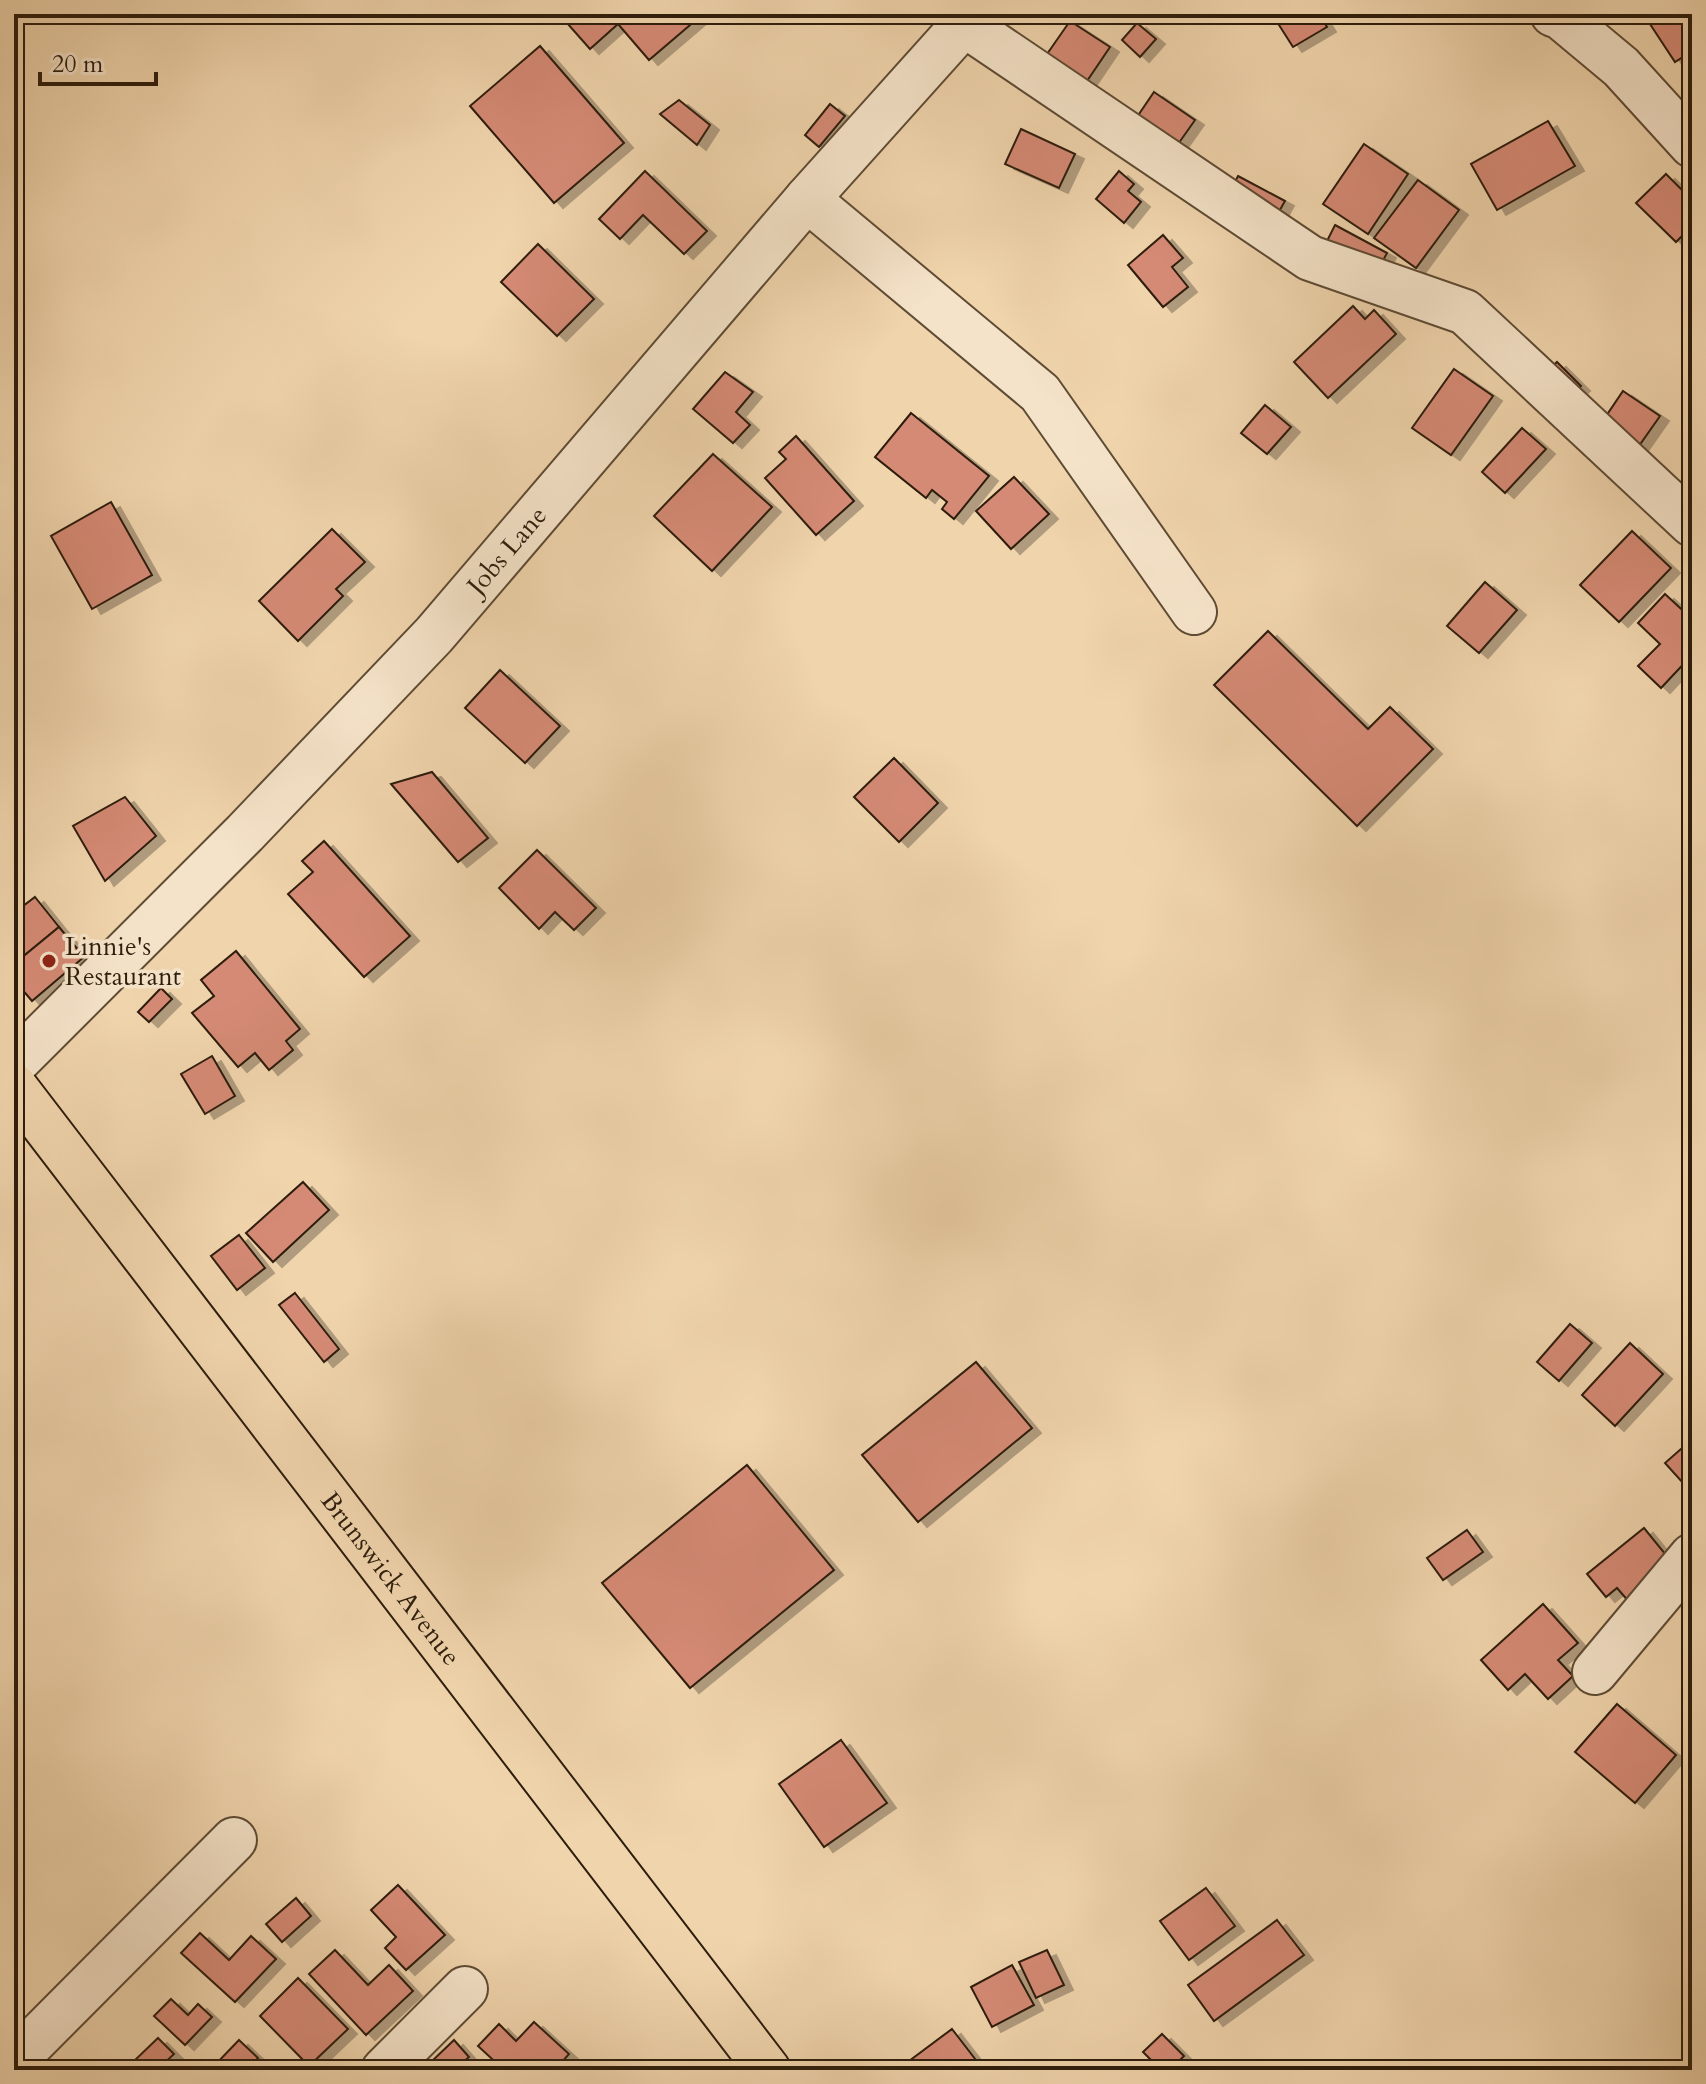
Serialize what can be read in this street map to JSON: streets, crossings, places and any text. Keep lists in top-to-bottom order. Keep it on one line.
{"streets":{"main road":["Brunswick Avenue"],"street":["Jobs Lane"]},"places":["Linnie's Restaurant"],"scale_bar":"20 m"}
